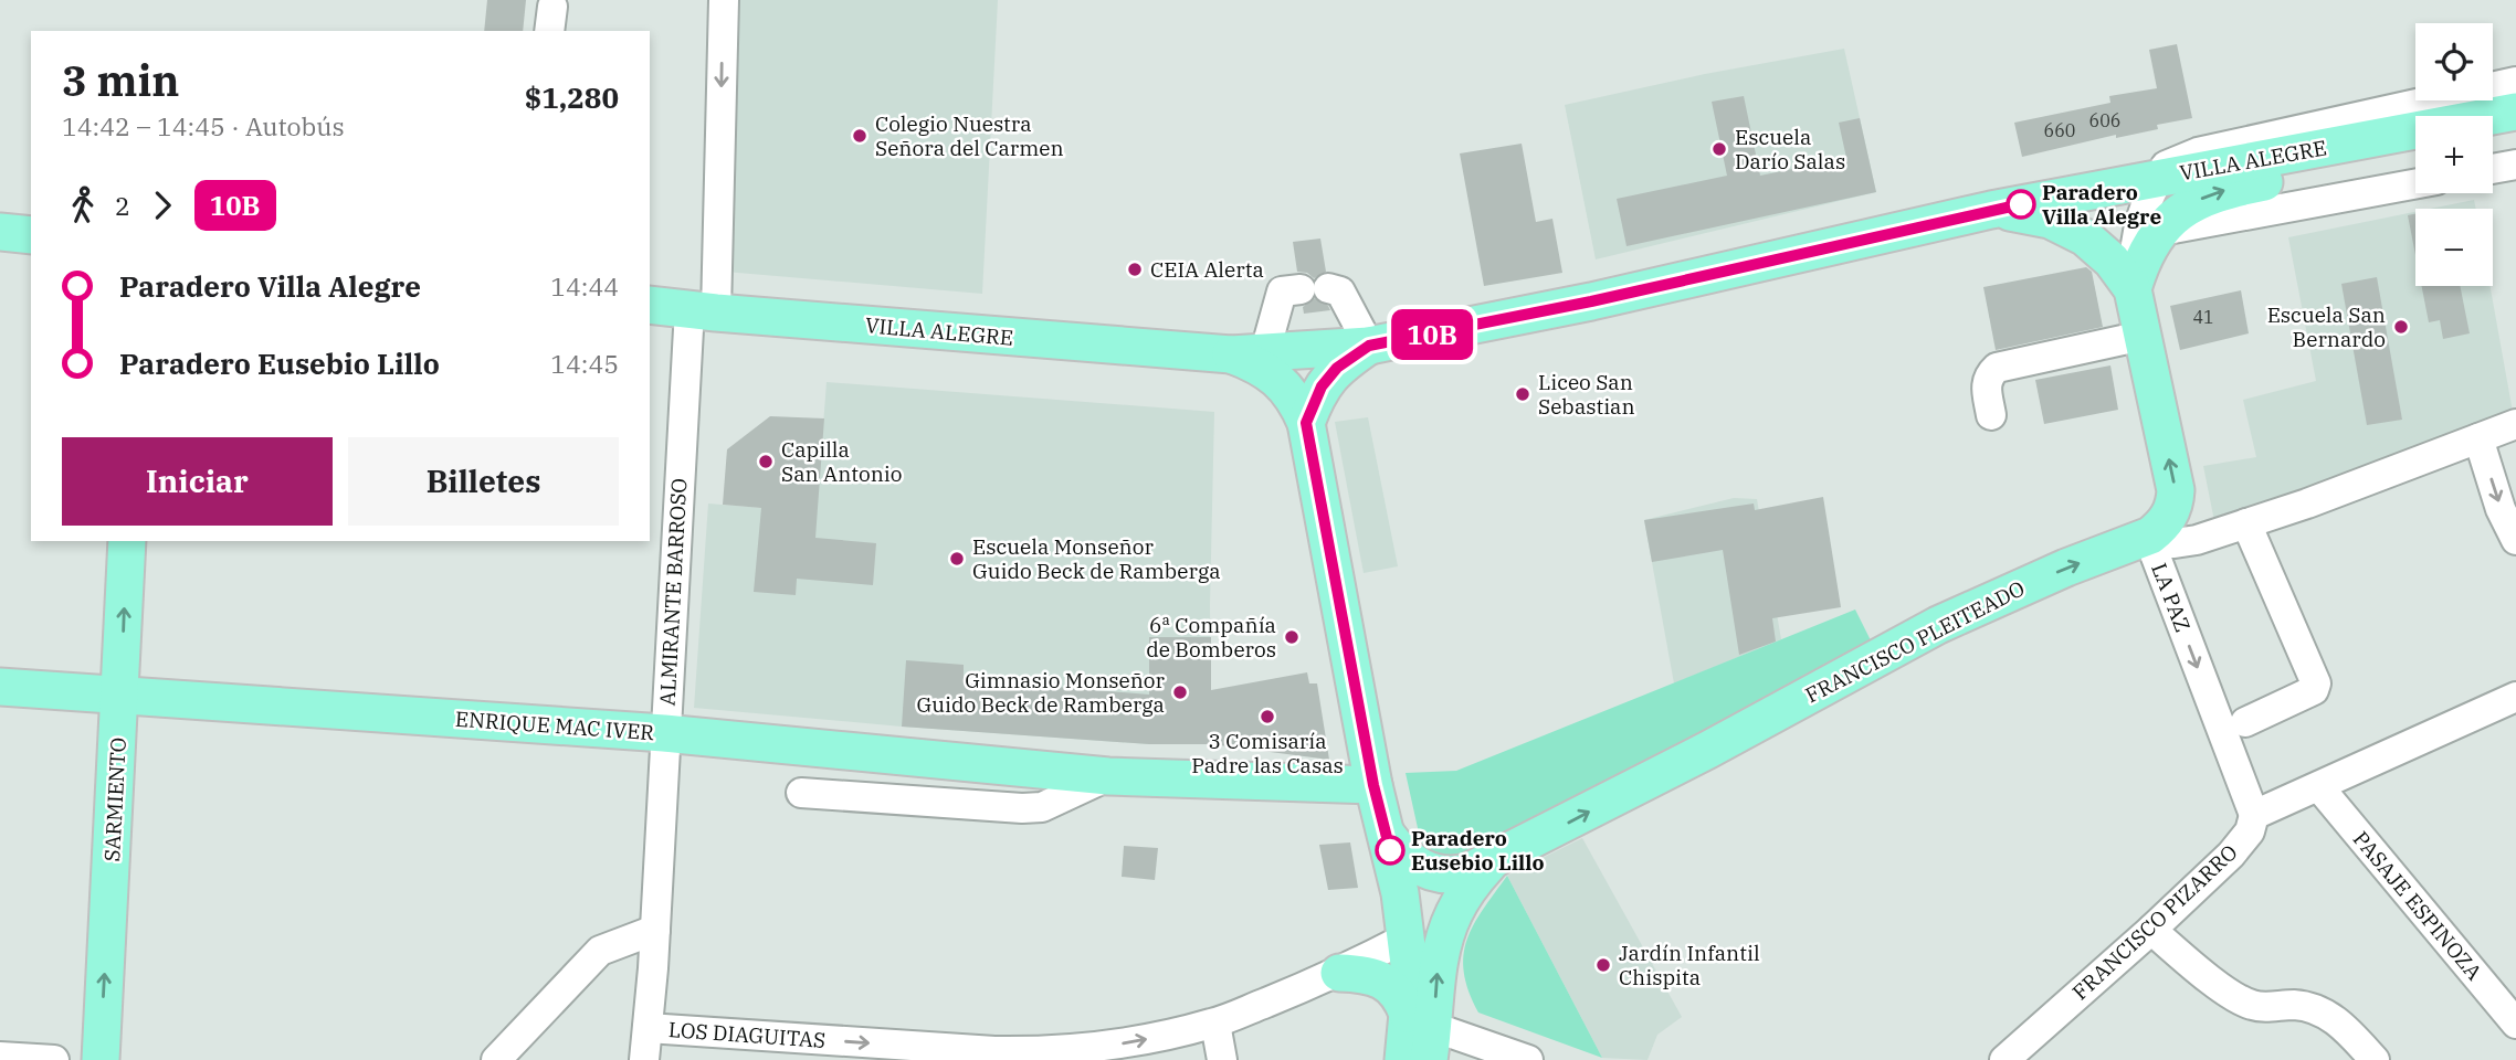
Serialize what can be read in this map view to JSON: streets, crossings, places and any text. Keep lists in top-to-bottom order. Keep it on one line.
{"streets":{"main road":["VILLA ALEGRE","LA PAZ","FRANCISCO PLEITEADO","ENRIQUE MAC IVER","SARMIENTO"],"street":["ALMIRANTE BARROSO","PASAJE ESPINOZA","FRANCISCO PIZARRO","LOS DIAGUITAS"]},"crossings":[["VILLA ALEGRE","ALMIRANTE BARROSO"],["VILLA ALEGRE","LA PAZ"],["VILLA ALEGRE","FRANCISCO PLEITEADO"],["VILLA ALEGRE","ENRIQUE MAC IVER"],["ALMIRANTE BARROSO","ENRIQUE MAC IVER"],["ALMIRANTE BARROSO","LOS DIAGUITAS"],["LA PAZ","FRANCISCO PLEITEADO"],["LA PAZ","FRANCISCO PIZARRO"],["ENRIQUE MAC IVER","SARMIENTO"]],"one_way":["FRANCISCO PLEITEADO","SARMIENTO","LOS DIAGUITAS"],"places":["Colegio Nuestra Señora del Carmen","Escuela Darío Salas","Paradero Villa Alegre","CEIA Alerta","Escuela San Bernardo","Liceo San Sebastian","Capilla San Antonio","Escuela Monseñor Guido Beck de Ramberga","6ª Compañía de Bomberos","Gimnasio Monseñor Guido Beck de Ramberga","3 Comisaría Padre las Casas","Paradero Eusebio Lillo","Jardín Infantil Chispita"],"lines":["bus line 10B"],"house_numbers":["606","660","41"],"page":{"on_map":"10B","map_buttons":["+","−"],"heading":["3 min","14:42 – 14:45 · Autobús","$1,280"],"legs":["2","10B"],"list":[{"name":"Paradero Villa Alegre","value":"14:44"},{"name":"Paradero Eusebio Lillo","value":"14:45"}],"buttons":["Iniciar","Billetes"]}}
